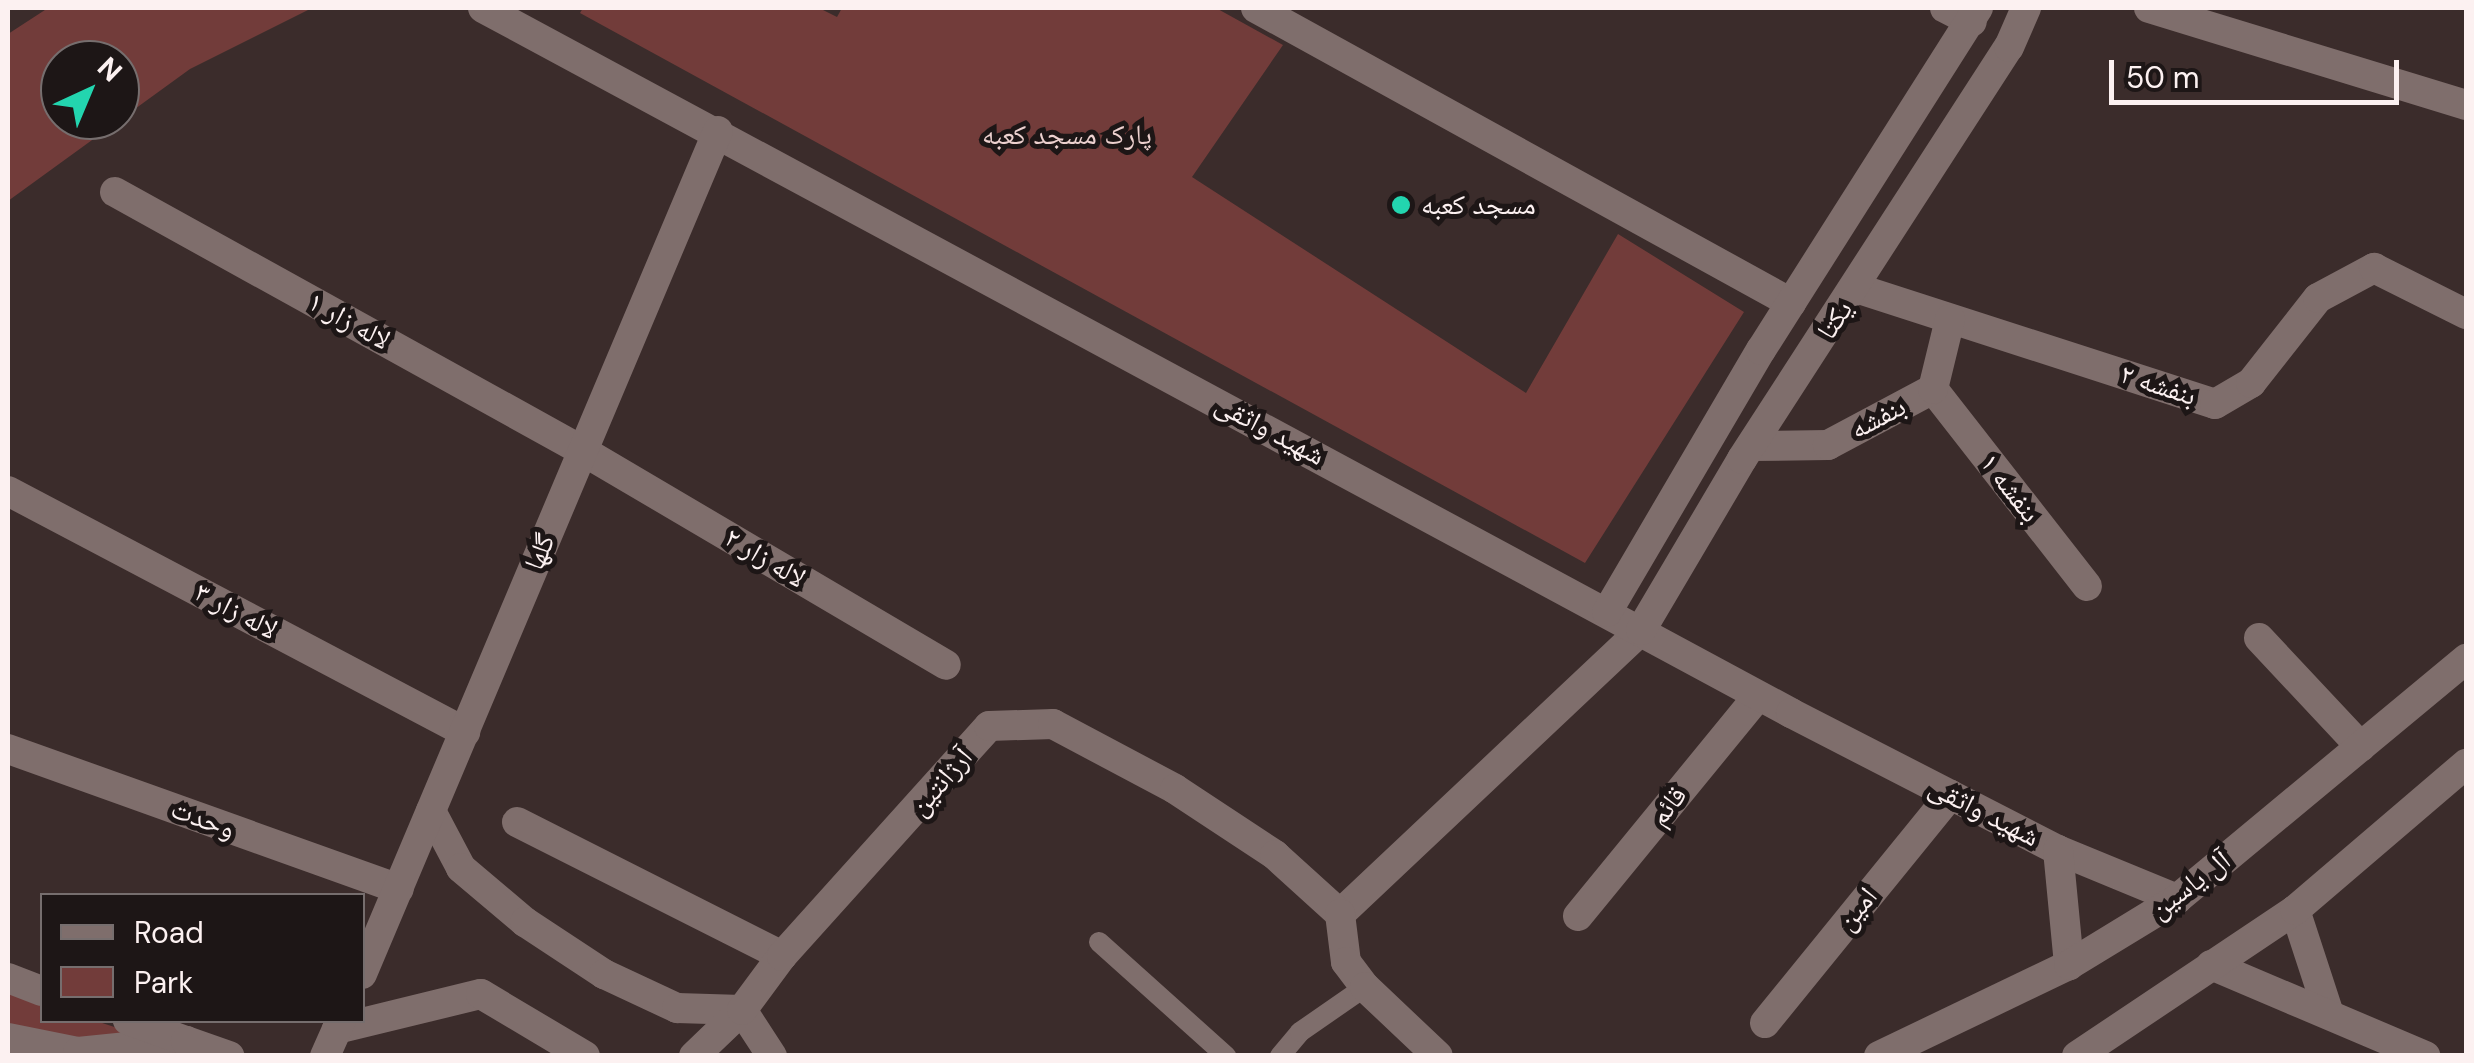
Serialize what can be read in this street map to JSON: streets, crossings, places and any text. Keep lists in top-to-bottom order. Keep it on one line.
{"streets":{"street":["یکتا","لاله زار ۱","بنفشه ۲","بنفشه","شهید واثقی","بنفشه ۱","گلها","لاله زار ۲","لاله زار ۳","آرژانتین","قائم","وحدت","آل یاسین","امین"]},"crossings":[["یکتا","بنفشه ۲"],["یکتا","بنفشه"],["یکتا","شهید واثقی"],["لاله زار ۱","گلها"],["لاله زار ۱","لاله زار ۲"],["بنفشه ۲","بنفشه"],["بنفشه","بنفشه ۱"],["شهید واثقی","گلها"],["شهید واثقی","قائم"],["شهید واثقی","آل یاسین"],["شهید واثقی","امین"],["گلها","لاله زار ۲"],["گلها","لاله زار ۳"],["گلها","وحدت"]],"parks":["پارک مسجد کعبه"],"places":["مسجد کعبه"],"legend":["Road","Park"],"scale_bar":"50 m","north":"top right"}
